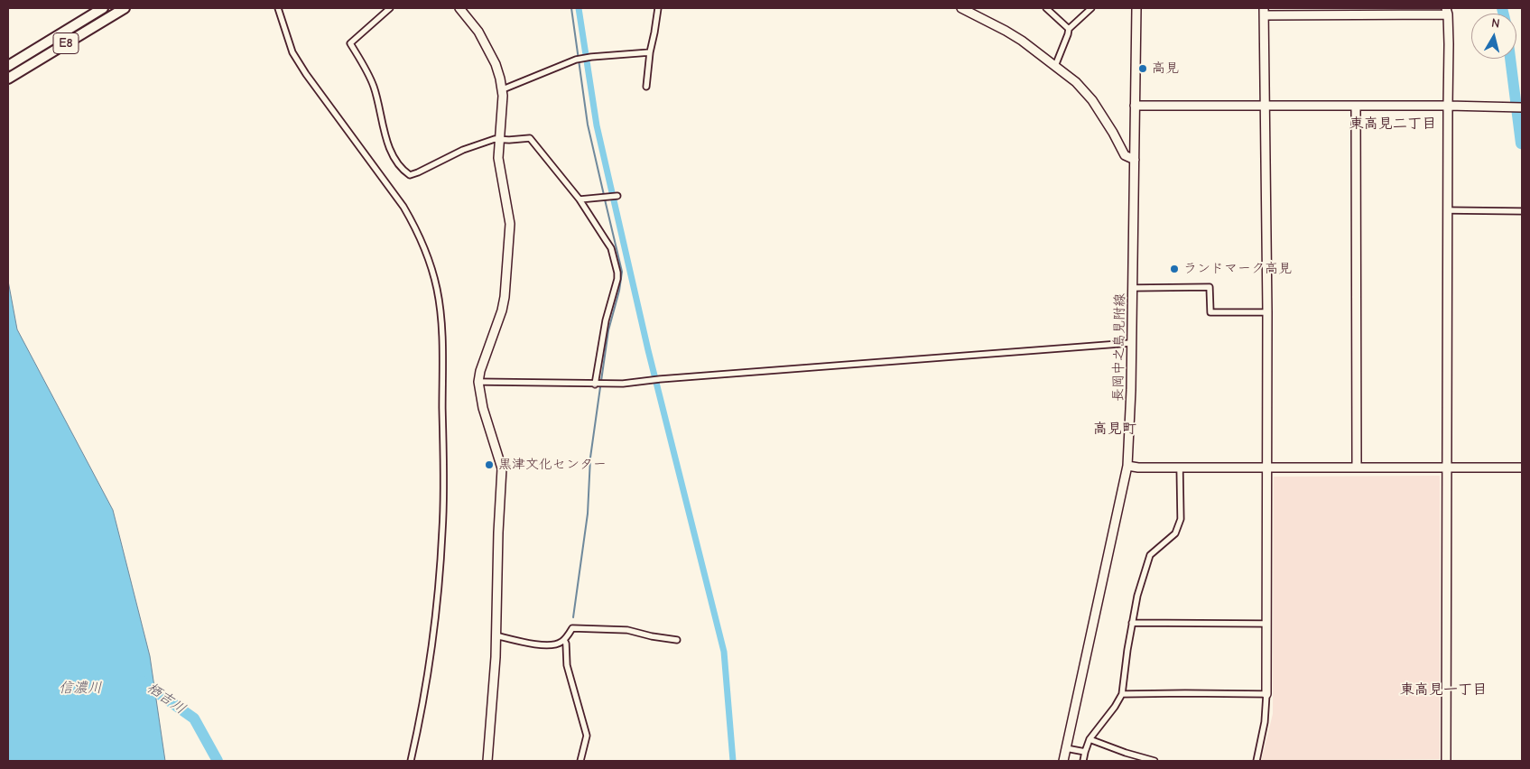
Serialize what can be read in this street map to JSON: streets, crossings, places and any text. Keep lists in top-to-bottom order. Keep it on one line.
{"streets":{"highway":["E8"],"street":["長岡中之島見附線"]},"districts":["東高見二丁目","高見町","東高見一丁目"],"water":["信濃川","栖吉川"],"places":["高見","ランドマーク高見","黒津文化センター"],"north":"top"}
